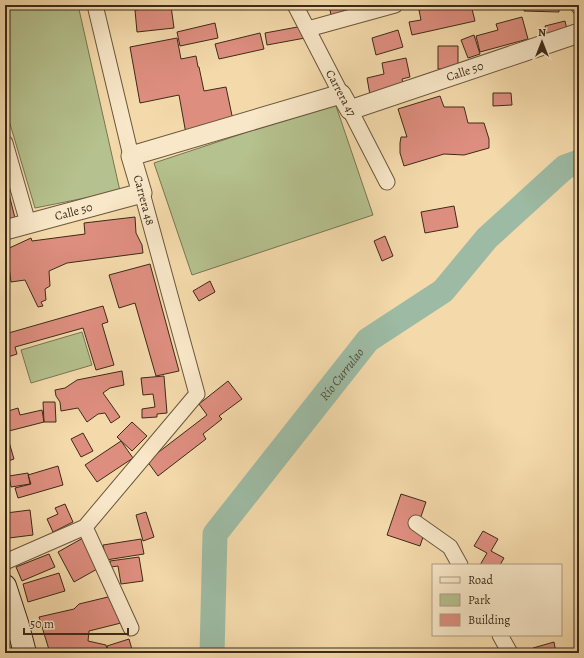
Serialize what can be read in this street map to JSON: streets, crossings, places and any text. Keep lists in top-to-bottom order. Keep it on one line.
{"streets":{"street":["Calle 50","Carrera 47","Carrera 48"]},"crossings":[["Calle 50","Carrera 47"],["Calle 50","Carrera 48"]],"water":["Río Currulao"],"legend":["Road","Park","Building"],"scale_bar":"50 m","north":"top"}
